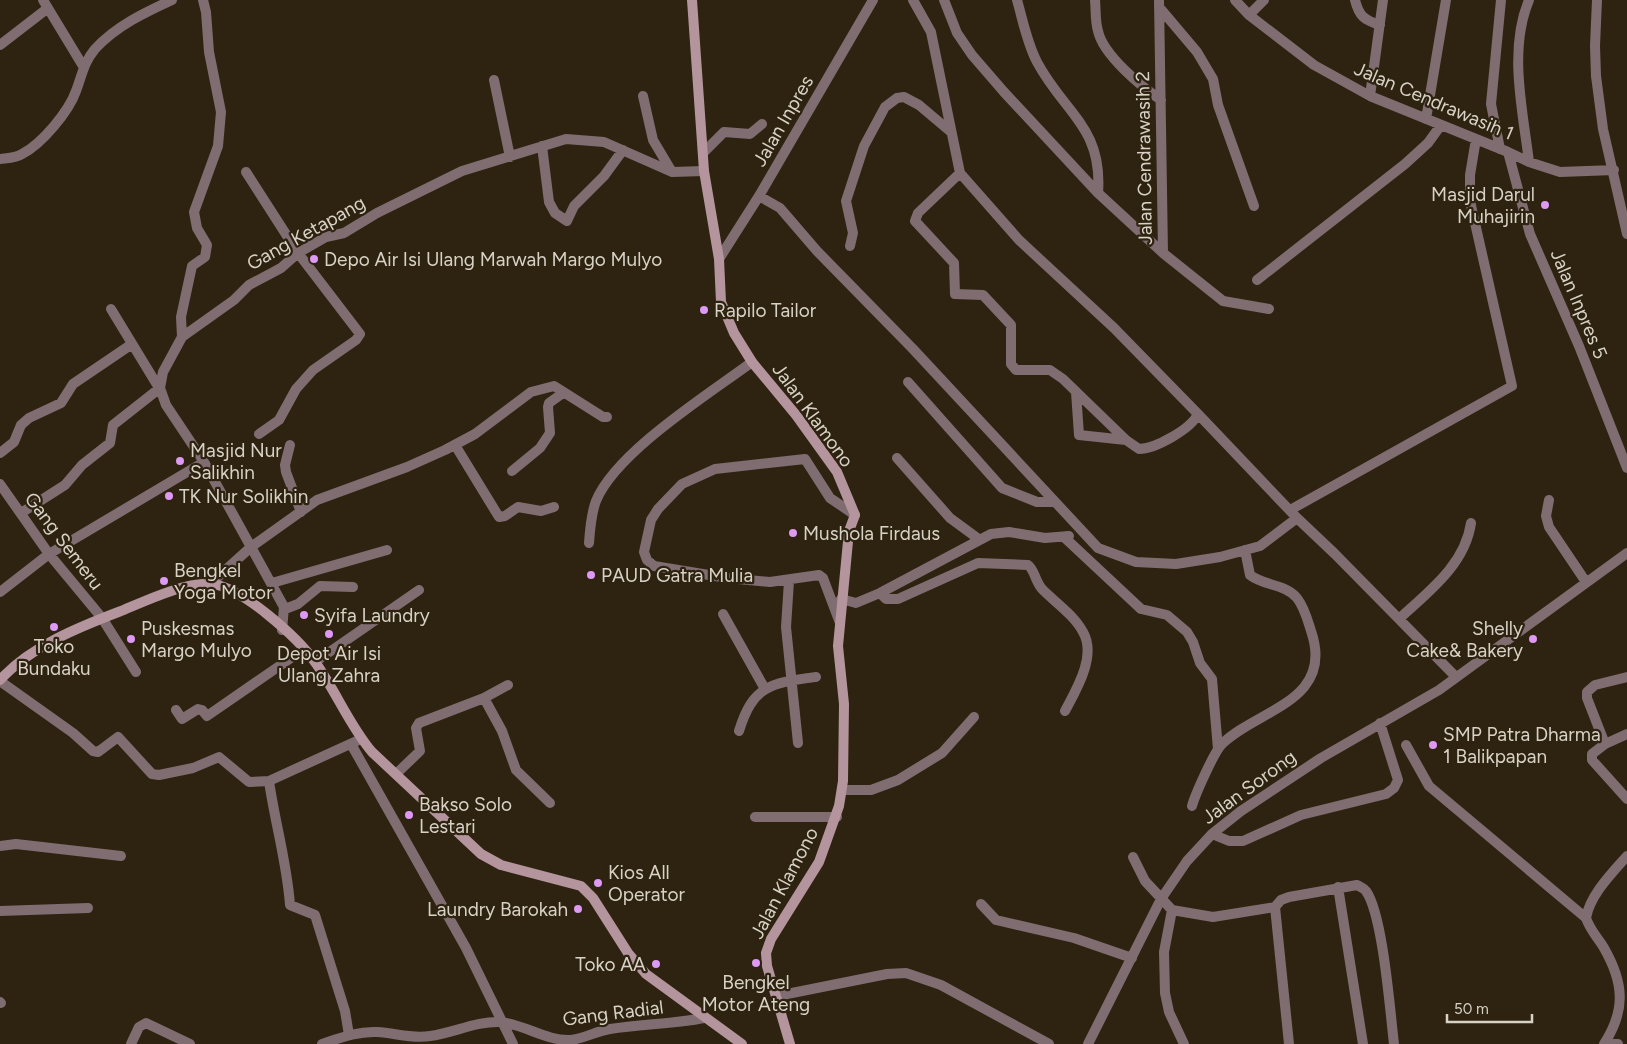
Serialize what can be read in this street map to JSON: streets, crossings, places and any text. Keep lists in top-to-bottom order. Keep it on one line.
{"streets":{"main road":["Jalan Klamono"],"street":["Jalan Cendrawasih 1","Jalan Inpres","Jalan Cendrawasih 2","Gang Ketapang","Jalan Inpres 5","Gang Semeru","Jalan Sorong","Gang Radial"]},"crossings":[["Jalan Cendrawasih 1","Jalan Inpres 5"],["Jalan Inpres","Jalan Klamono"]],"places":["Masjid Darul Muhajirin","Depo Air Isi Ulang Marwah Margo Mulyo","Rapilo Tailor","Masjid Nur Salikhin","TK Nur Solikhin","Mushola Firdaus","PAUD Gatra Mulia","Bengkel Yoga Motor","Syifa Laundry","Toko Bundaku","Depot Air Isi Ulang Zahra","Puskesmas Margo Mulyo","Shelly Cake& Bakery","SMP Patra Dharma 1 Balikpapan","Bakso Solo Lestari","Kios All Operator","Laundry Barokah","Bengkel Motor Ateng","Toko AA"],"scale_bar":"50 m"}
